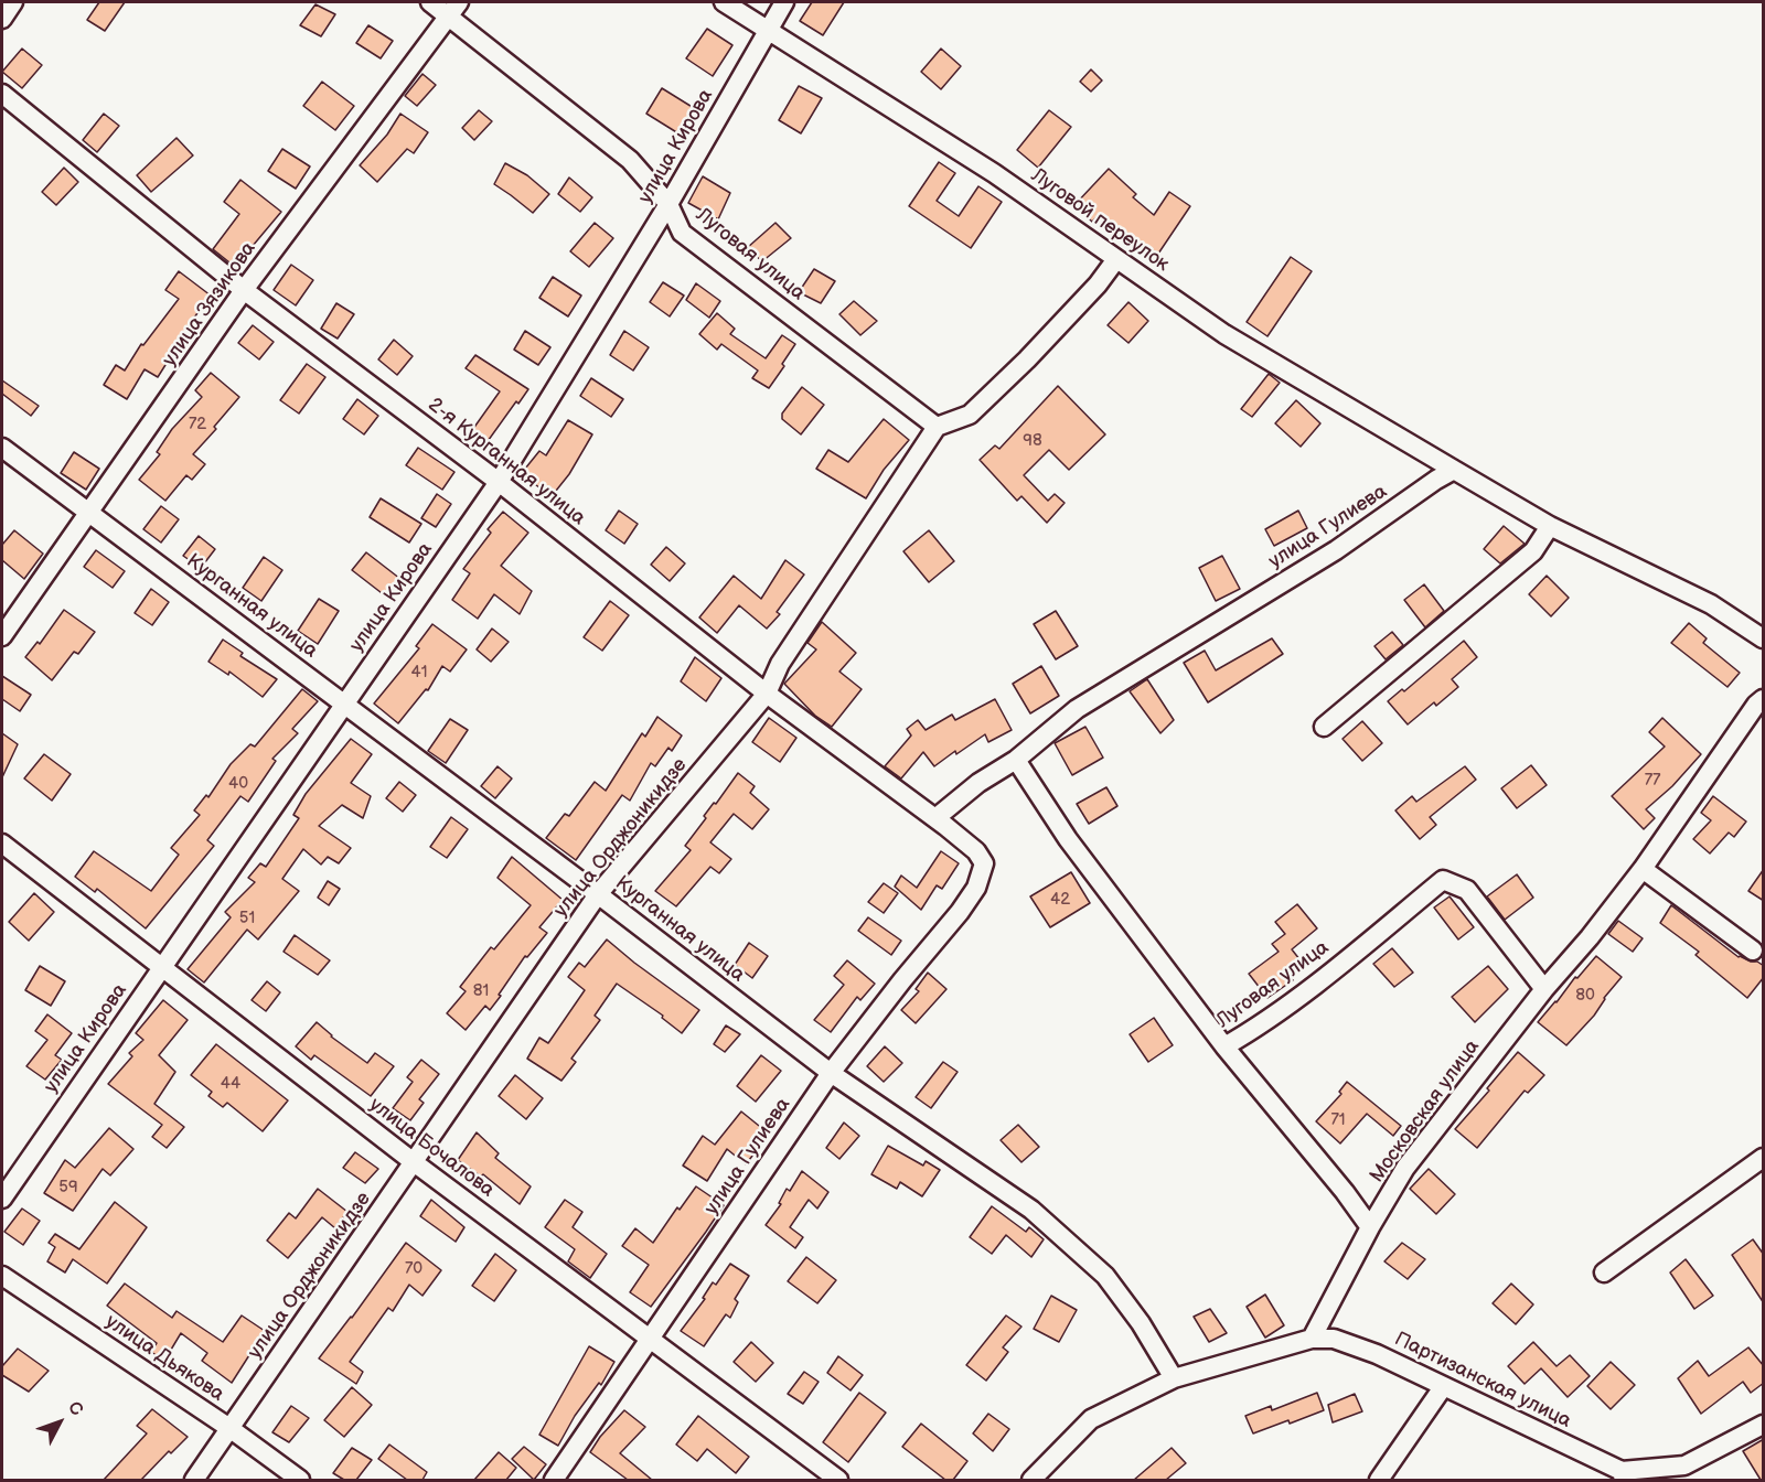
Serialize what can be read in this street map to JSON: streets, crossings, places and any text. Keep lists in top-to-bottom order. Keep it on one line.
{"streets":{"street":["улица Кирова","Луговой переулок","Луговая улица","улица Зязикова","2-я Курганная улица","улица Гулиева","Курганная улица","улица Орджоникидзе","Московская улица","улица Бочалова","улица Дьякова","Партизанская улица"]},"crossings":[["улица Кирова","Луговой переулок"],["улица Кирова","Луговая улица"],["улица Кирова","2-я Курганная улица"],["улица Кирова","Курганная улица"],["улица Кирова","улица Бочалова"],["Луговой переулок","улица Гулиева"],["Луговая улица","улица Зязикова"],["Луговая улица","улица Гулиева"],["Луговая улица","улица Орджоникидзе"],["Луговая улица","Московская улица"],["улица Зязикова","2-я Курганная улица"],["улица Зязикова","Курганная улица"],["2-я Курганная улица","улица Гулиева"],["2-я Курганная улица","улица Орджоникидзе"],["улица Гулиева","Курганная улица"],["улица Гулиева","улица Бочалова"],["Курганная улица","улица Орджоникидзе"],["улица Орджоникидзе","улица Бочалова"],["улица Орджоникидзе","улица Дьякова"],["Московская улица","Партизанская улица"]],"house_numbers":["72","98","41","77","40","42","51","81","80","44","71","59","70"],"north":"top right"}
